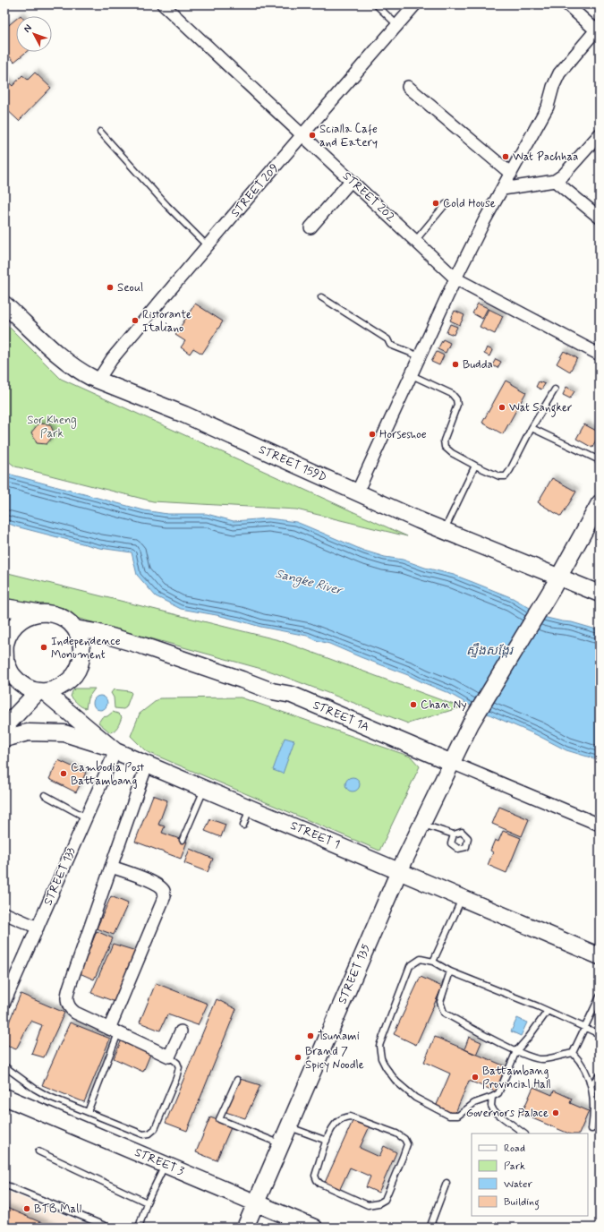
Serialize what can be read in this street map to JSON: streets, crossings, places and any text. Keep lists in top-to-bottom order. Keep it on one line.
{"streets":{"street":["STREET 209","STREET 202","STREET 159D","STREET 1A","STREET 1","STREET 133","STREET 135","STREET 3"]},"crossings":[["STREET 209","STREET 202"],["STREET 209","STREET 159D"],["STREET 159D","STREET 135"],["STREET 1A","STREET 1"],["STREET 1A","STREET 135"],["STREET 1","STREET 133"],["STREET 1","STREET 135"],["STREET 135","STREET 3"]],"water":["Sangke River","ស្ទឹងសង្កែរ"],"parks":["Sor Kheng Park"],"places":["Scialla Cafe and Eatery","Wat Pachhaa","Cold House","Seoul","Ristorante Italiano","Budda","Wat Sangker","Horseshoe","Independence Monument","Chan Ny","Cambodia Post Battambang","Tsunami","Brand 7 Spicy Noodle","Battambang Provincial Hall","Governors Palace","BTB Mall"],"legend":["Road","Park","Water","Building"],"north":"top left"}
